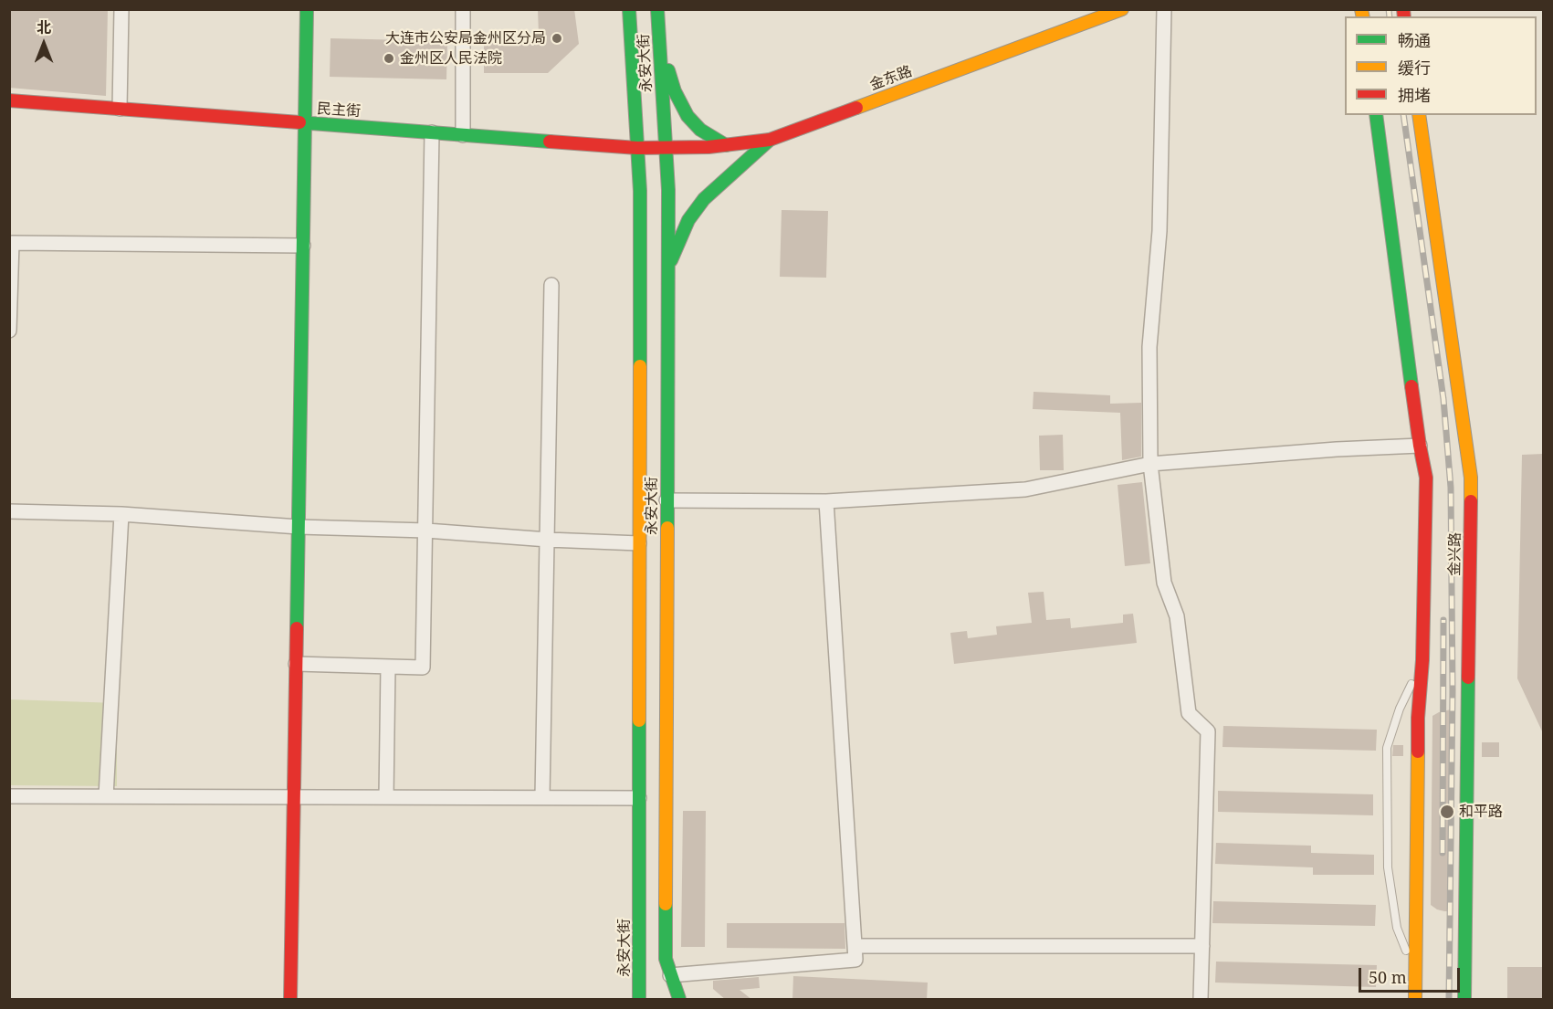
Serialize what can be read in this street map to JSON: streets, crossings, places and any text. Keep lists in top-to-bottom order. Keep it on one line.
{"streets":{"main road":["永安大街","金东路","民主街","金兴路"]},"crossings":[["永安大街","金东路"],["永安大街","民主街"],["金东路","民主街"]],"places":["大连市公安局金州区分局","金州区人民法院","和平路"],"legend":["畅通","缓行","拥堵"],"scale_bar":"50 m","north":"top"}
